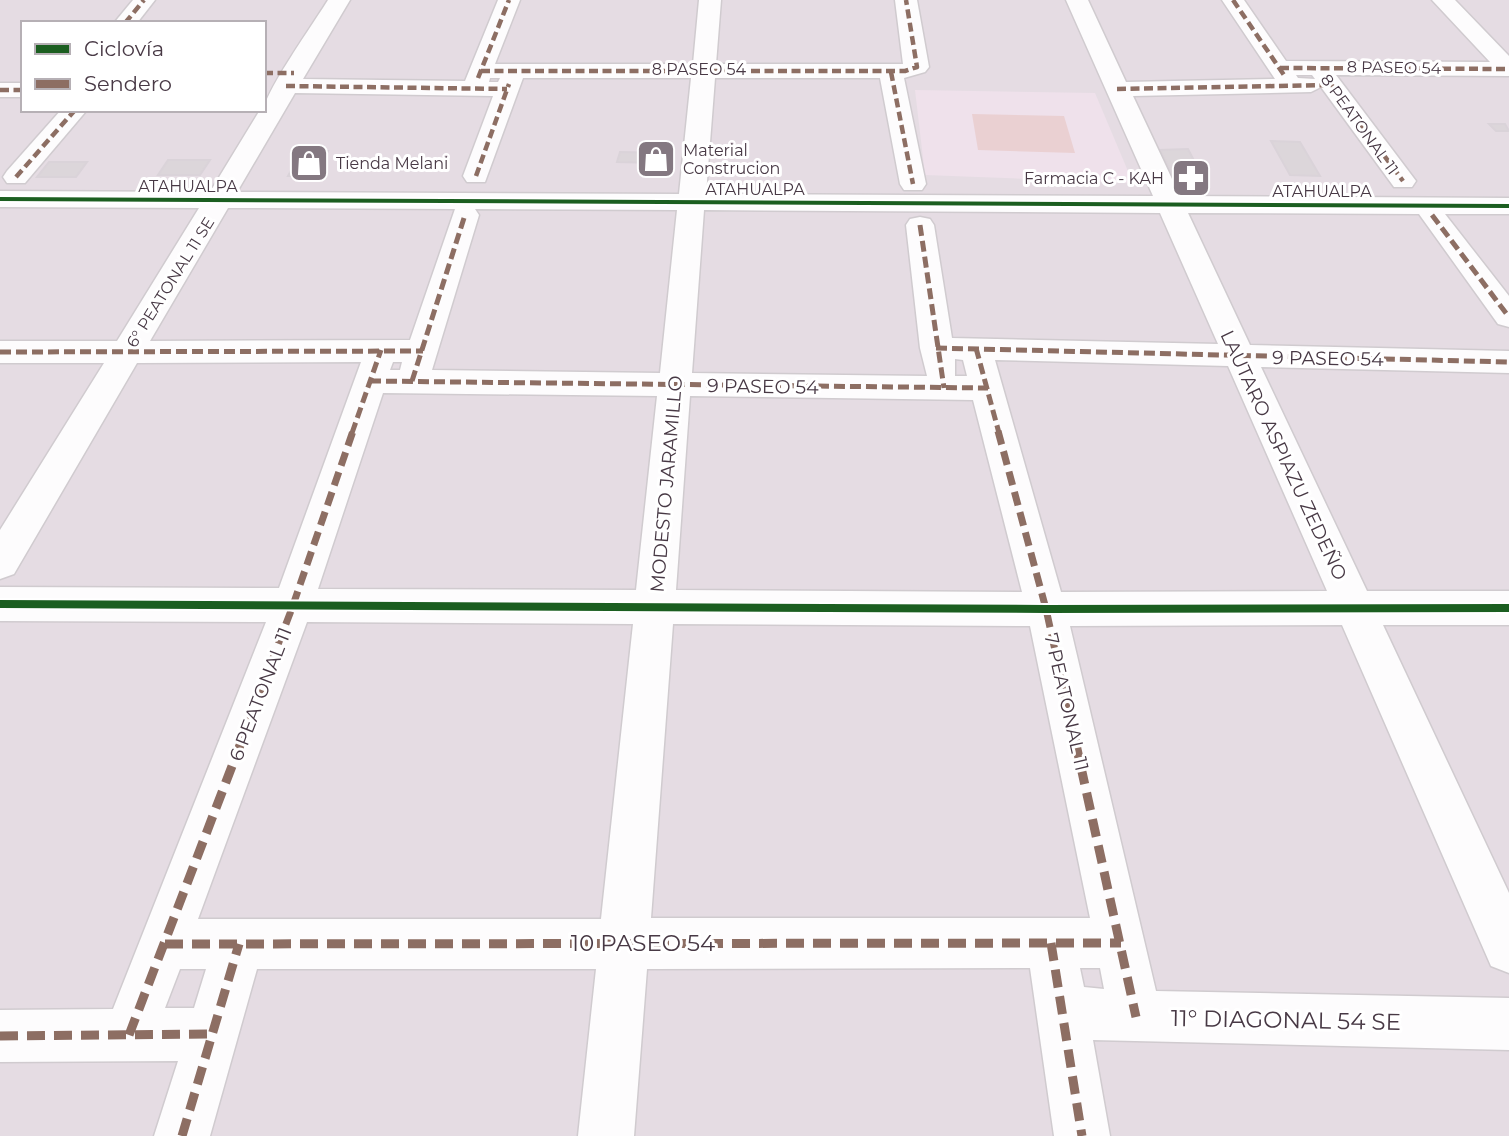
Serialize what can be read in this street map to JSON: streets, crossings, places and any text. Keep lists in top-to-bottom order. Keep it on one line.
{"streets":{"street":["8 PASEO 54","8 PEATONAL 11","ATAHUALPA","6° PEATONAL 11 SE","9 PASEO 54","LAUTARO ASPIAZU ZEDEÑO","MODESTO JARAMILLO","6 PEATONAL 11","7 PEATONAL 11","10 PASEO 54","11° DIAGONAL 54 SE"]},"crossings":[["8 PASEO 54","8 PEATONAL 11"],["8 PASEO 54","6° PEATONAL 11 SE"],["8 PASEO 54","LAUTARO ASPIAZU ZEDEÑO"],["8 PASEO 54","MODESTO JARAMILLO"],["ATAHUALPA","6° PEATONAL 11 SE"],["ATAHUALPA","LAUTARO ASPIAZU ZEDEÑO"],["ATAHUALPA","MODESTO JARAMILLO"],["6° PEATONAL 11 SE","9 PASEO 54"],["9 PASEO 54","LAUTARO ASPIAZU ZEDEÑO"],["9 PASEO 54","MODESTO JARAMILLO"],["9 PASEO 54","6 PEATONAL 11"],["9 PASEO 54","7 PEATONAL 11"],["MODESTO JARAMILLO","10 PASEO 54"],["6 PEATONAL 11","10 PASEO 54"],["7 PEATONAL 11","10 PASEO 54"],["7 PEATONAL 11","11° DIAGONAL 54 SE"]],"places":{"shop":["Material Construcion","Tienda Melani"],"pharmacy":["Farmacia C - KAH"]},"legend":["Ciclovía","Sendero"]}
